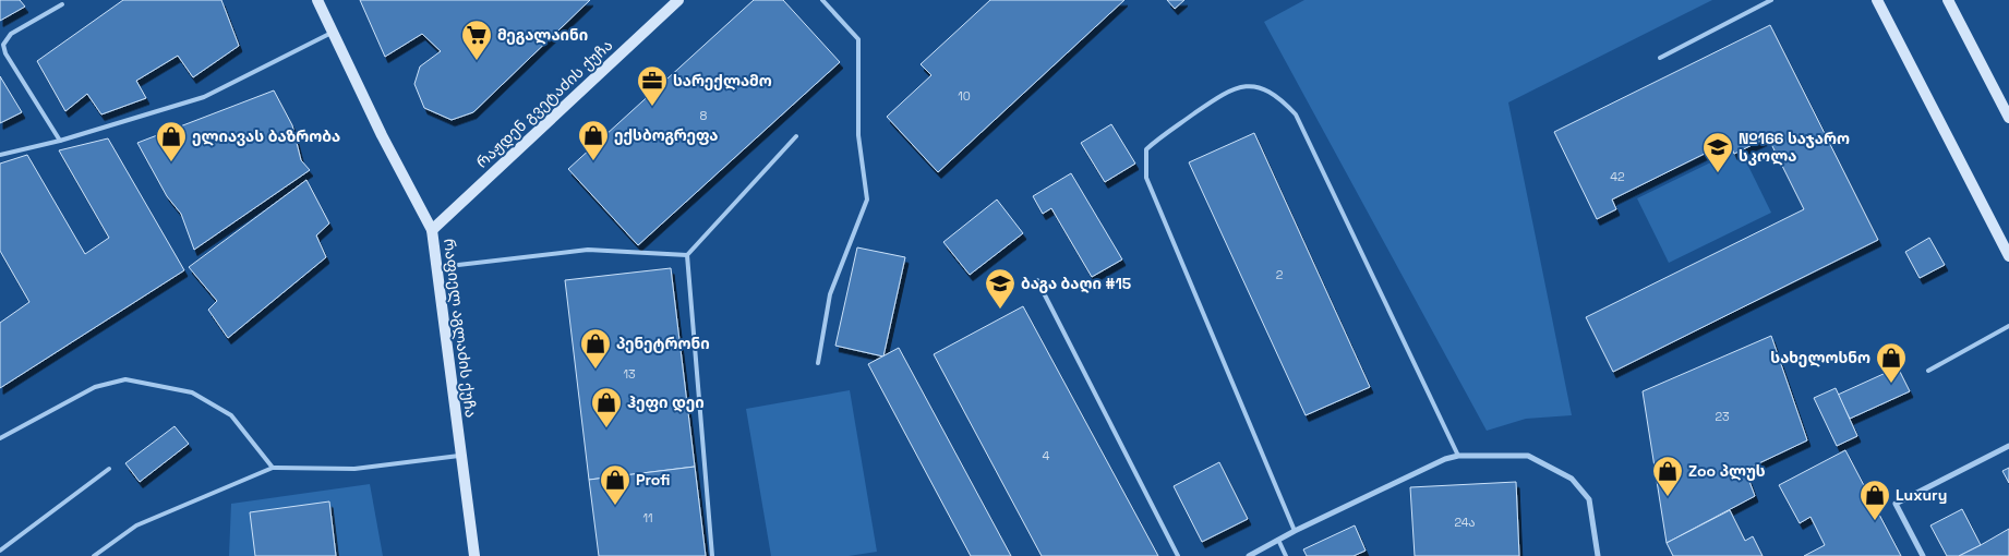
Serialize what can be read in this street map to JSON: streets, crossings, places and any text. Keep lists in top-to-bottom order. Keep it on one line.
{"streets":{"street":["რაჟდენ გვეტაძის ქუჩა","რაფიელ აგლაძის ქუჩა"]},"crossings":[["რაჟდენ გვეტაძის ქუჩა","რაფიელ აგლაძის ქუჩა"]],"places":{"supermarket":["მეგალაინი"],"office":["სარექლამო"],"shop":["ექსბოგრეფა","ელიავას ბაზრობა","პენეტრონი","სახელოსნო","ჰეფი დეი","Zoo პლუს","Profi","Luxury"],"school or university":["№166 საჯარო სკოლა","ბაგა ბაღი #15"]},"house_numbers":["10","8","42","2","13","23","4","11","24ა"]}
